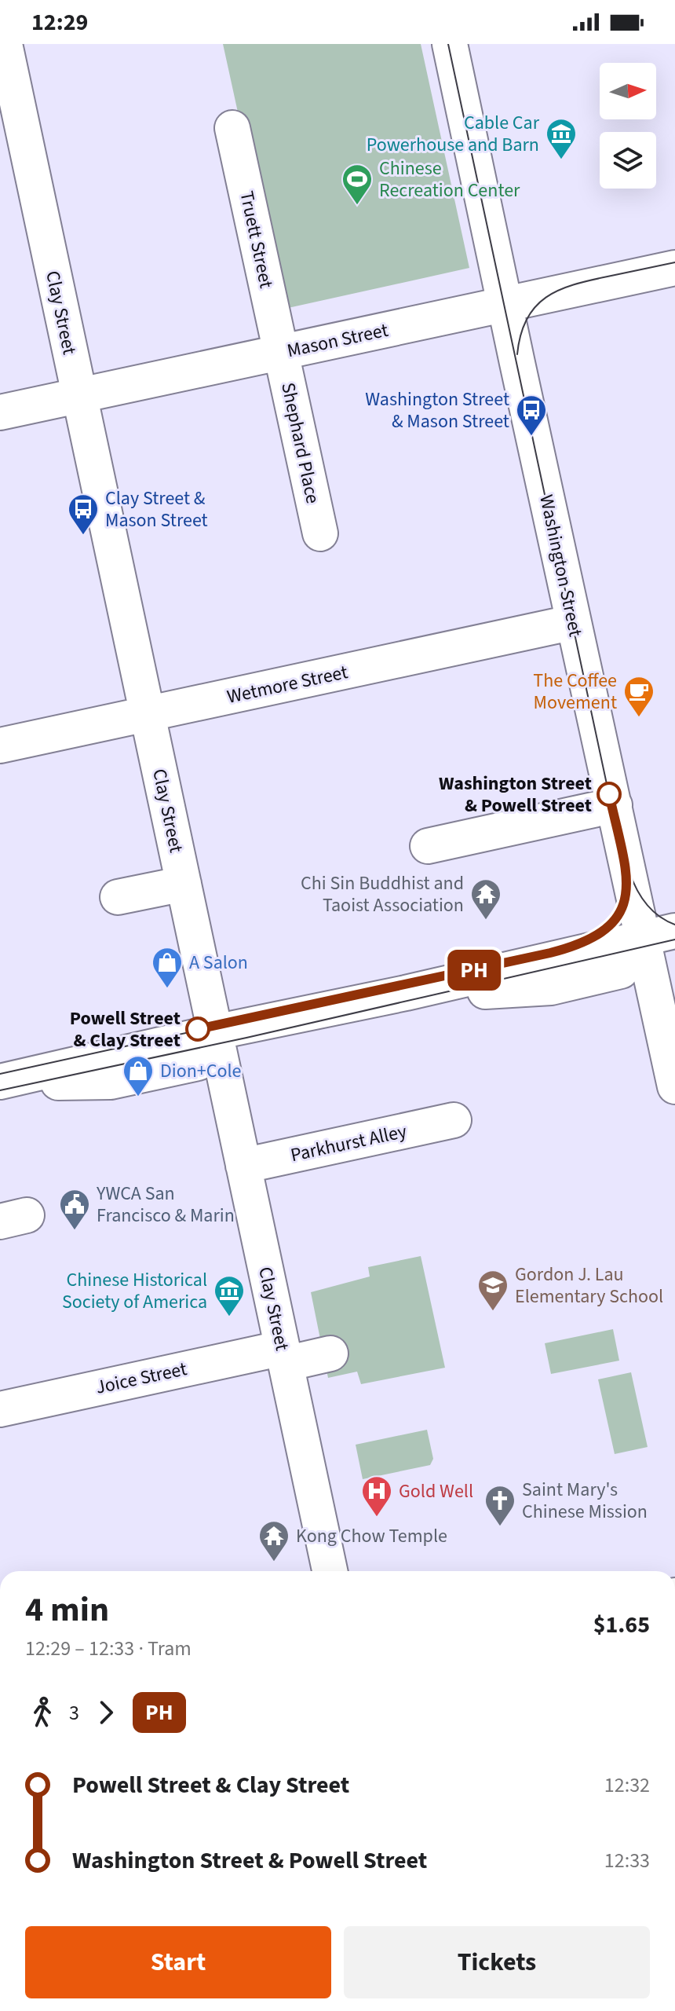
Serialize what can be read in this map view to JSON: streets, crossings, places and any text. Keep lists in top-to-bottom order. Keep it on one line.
{"streets":{"street":["Truett Street","Clay Street","Mason Street","Shephard Place","Washington Street","Wetmore Street","Parkhurst Alley","Joice Street"]},"crossings":[["Truett Street","Mason Street"],["Truett Street","Shephard Place"],["Clay Street","Mason Street"],["Clay Street","Wetmore Street"],["Clay Street","Parkhurst Alley"],["Clay Street","Joice Street"],["Mason Street","Shephard Place"],["Mason Street","Washington Street"],["Washington Street","Wetmore Street"]],"places":{"museum":["Cable Car Powerhouse and Barn","Chinese Historical Society of America"],"sports":["Chinese Recreation Center"],"bus stop":["Washington Street & Mason Street","Clay Street & Mason Street"],"cafe":["The Coffee Movement"],"other":["Washington Street & Powell Street","Powell Street & Clay Street"],"temple":["Chi Sin Buddhist and Taoist Association","Kong Chow Temple"],"shop":["A Salon","Dion+Cole"],"public building":["YWCA San Francisco & Marin"],"school or university":["Gordon J. Lau Elementary School"],"hospital":["Gold Well"],"church":["Saint Mary's Chinese Mission"]},"lines":["tram line PH"],"north":"right","page":{"status":"12:29","on_map":"PH","heading":["4 min","12:29 – 12:33 · Tram","$1.65"],"legs":["3","PH"],"list":[{"name":"Powell Street & Clay Street","value":"12:32"},{"name":"Washington Street & Powell Street","value":"12:33"}],"buttons":["Start","Tickets"]}}
